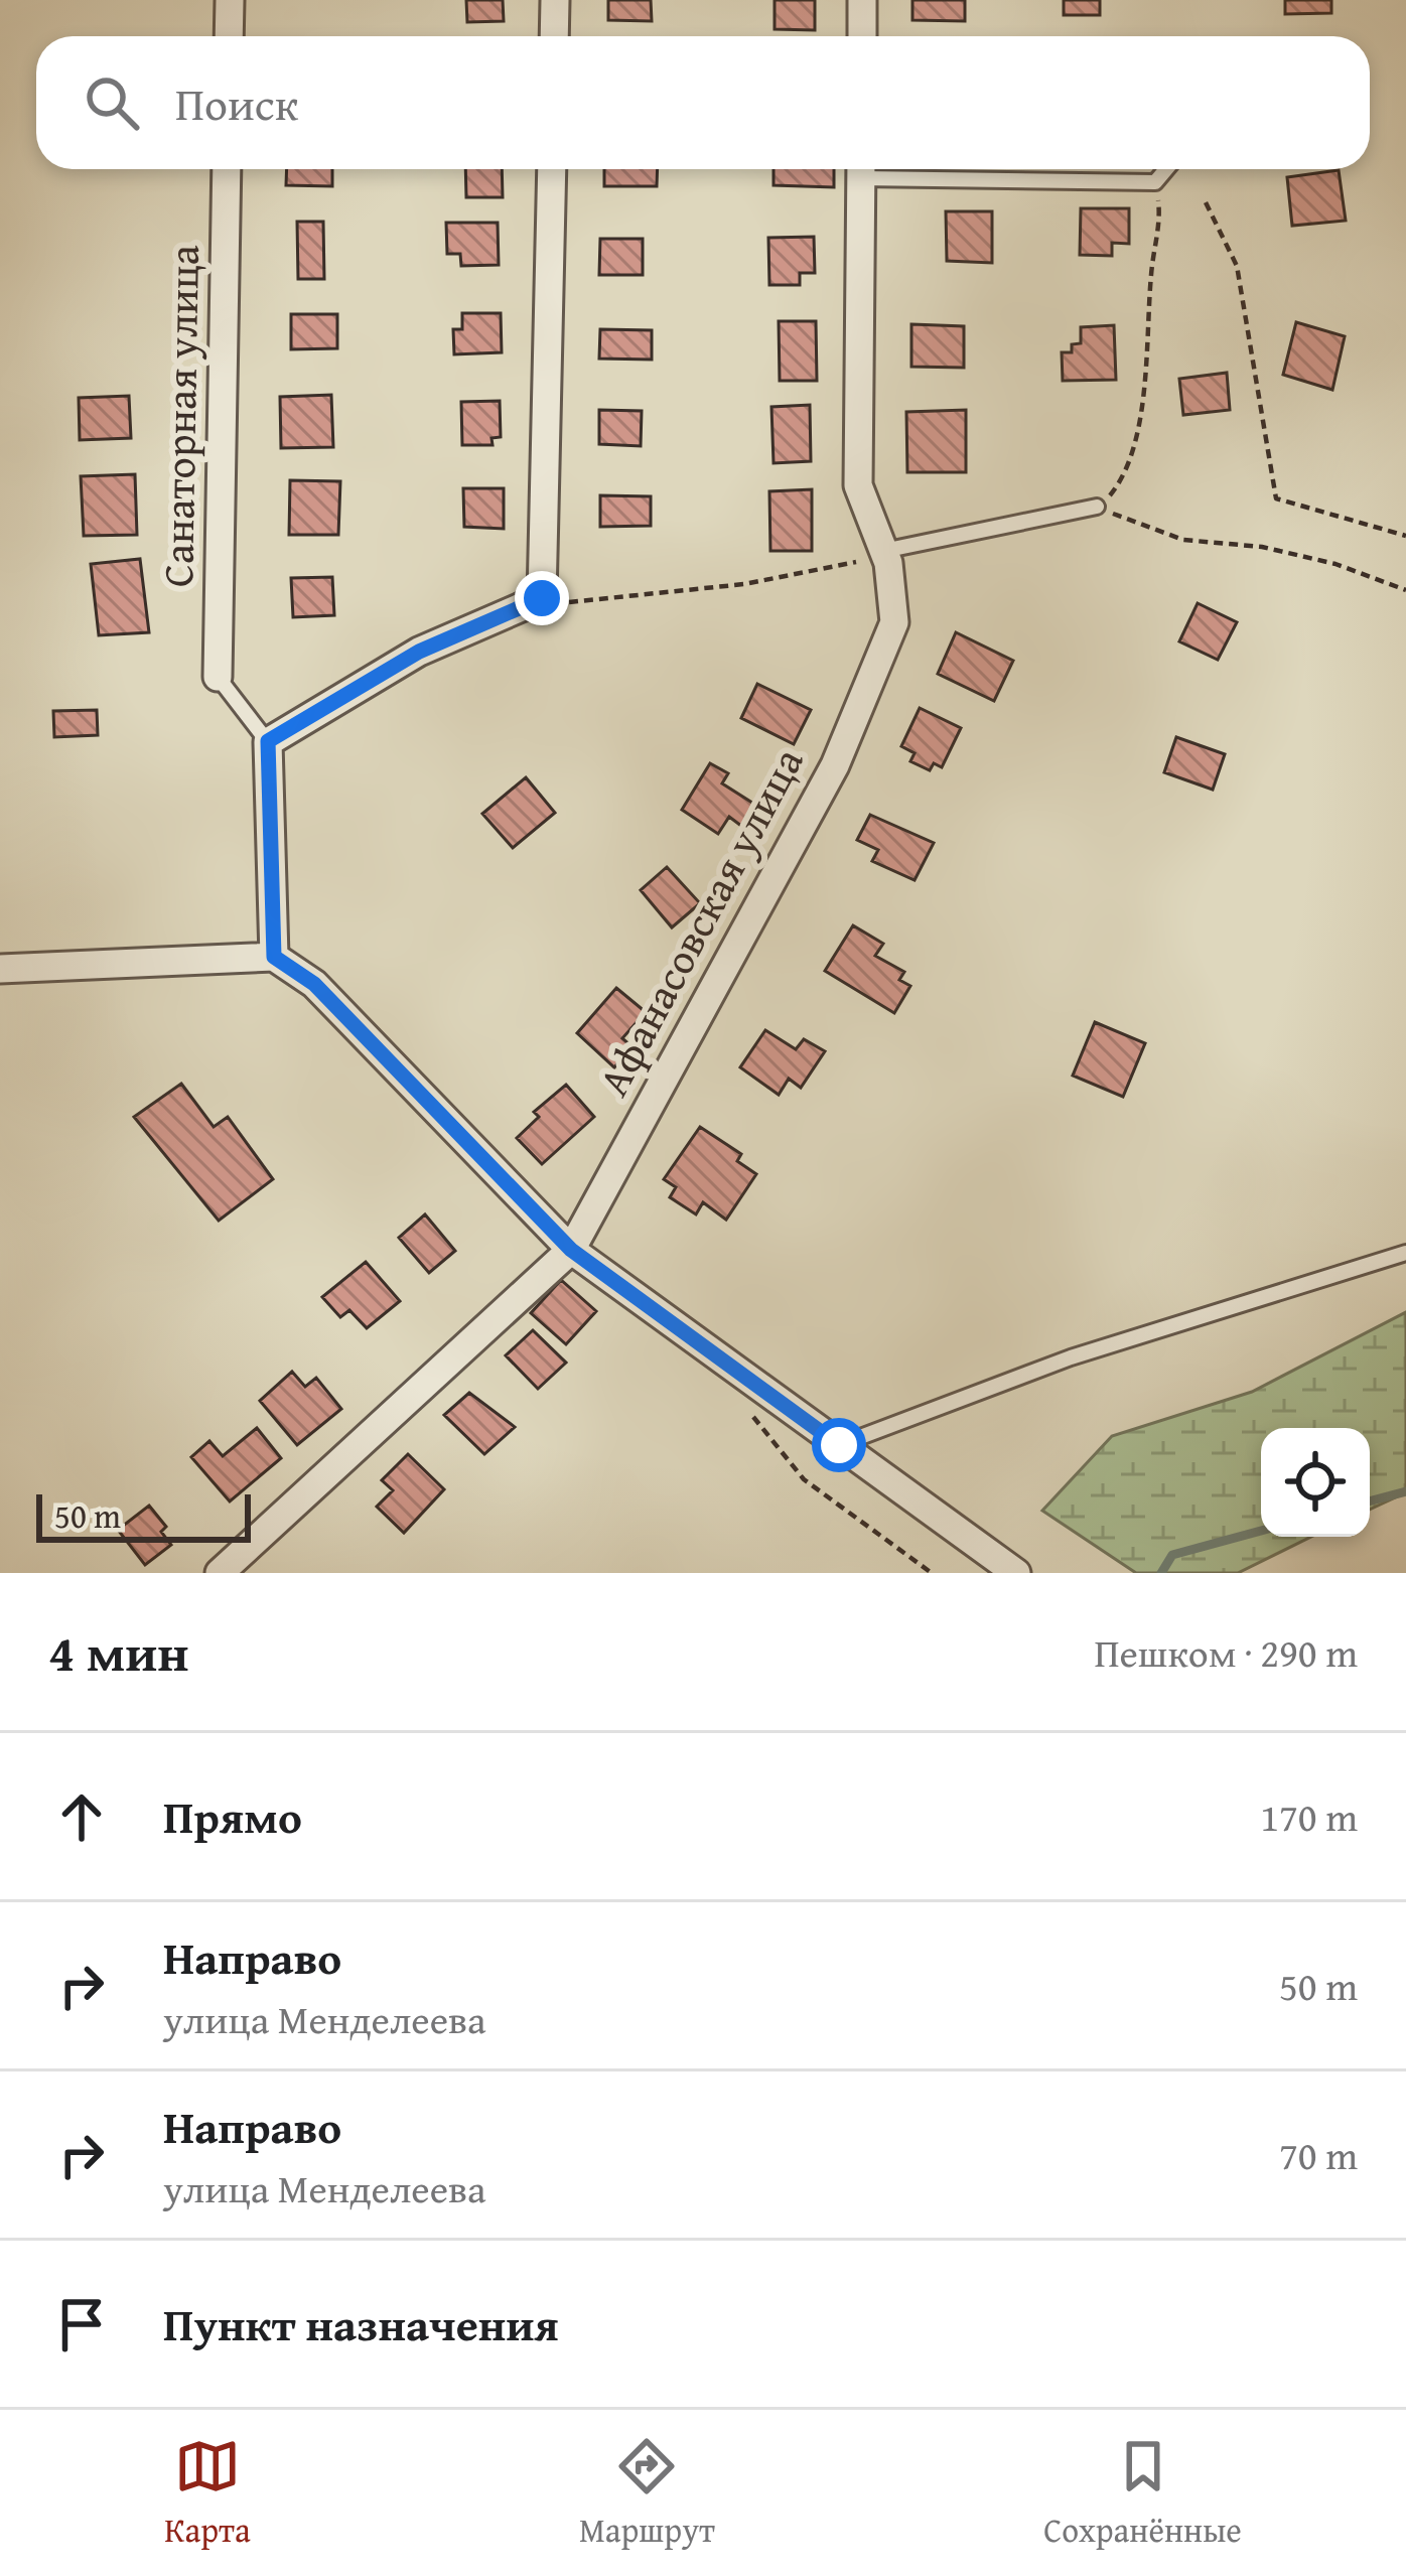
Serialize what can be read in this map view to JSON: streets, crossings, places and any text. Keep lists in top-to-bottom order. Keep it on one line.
{"streets":{"street":["Санаторная улица","Афанасовская улица"]},"scale_bar":"50 m","page":{"search":"Поиск","scale":"50 m","heading":["4 мин","Пешком · 290 m"],"list":[["Прямо","170 m"],["Направо","улица Менделеева","50 m"],["Направо","улица Менделеева","70 m"],"Пункт назначения"],"nav":["Карта","Маршрут","Сохранённые"]}}
